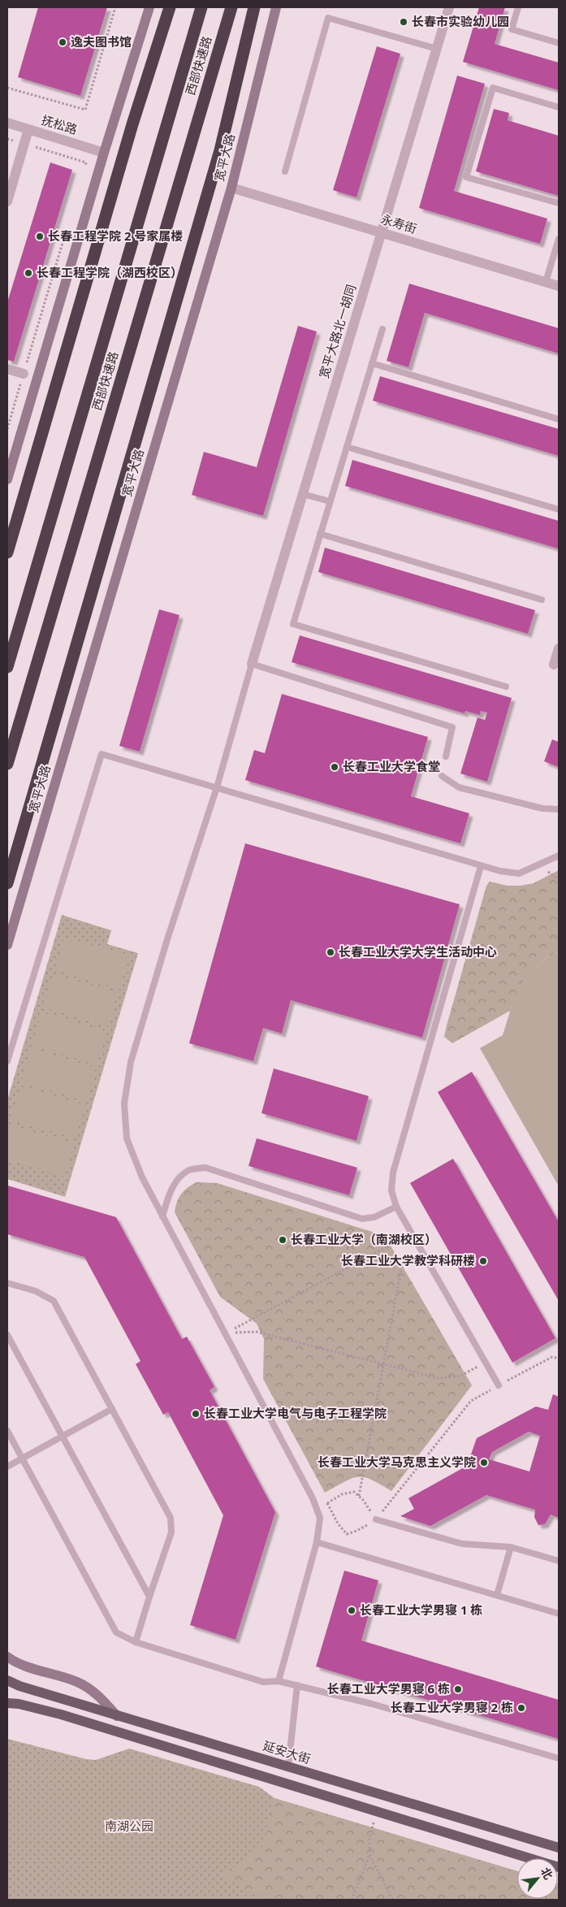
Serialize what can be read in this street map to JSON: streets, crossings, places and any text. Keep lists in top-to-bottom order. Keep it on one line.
{"streets":{"highway":["西部快速路"],"main road":["宽平大路","延安大街"],"street":["抚松路","永寿街","宽平大路北一胡同"]},"crossings":[["宽平大路","永寿街"],["永寿街","宽平大路北一胡同"]],"parks":["南湖公园"],"places":["长春市实验幼儿园","逸夫图书馆","长春工程学院 2 号家属楼","长春工程学院（湖西校区）","长春工业大学食堂","长春工业大学大学生活动中心","长春工业大学（南湖校区）","长春工业大学教学科研楼","长春工业大学电气与电子工程学院","长春工业大学马克思主义学院","长春工业大学男寝 1 栋","长春工业大学男寝 6 栋","长春工业大学男寝 2 栋"],"north":"top right"}
